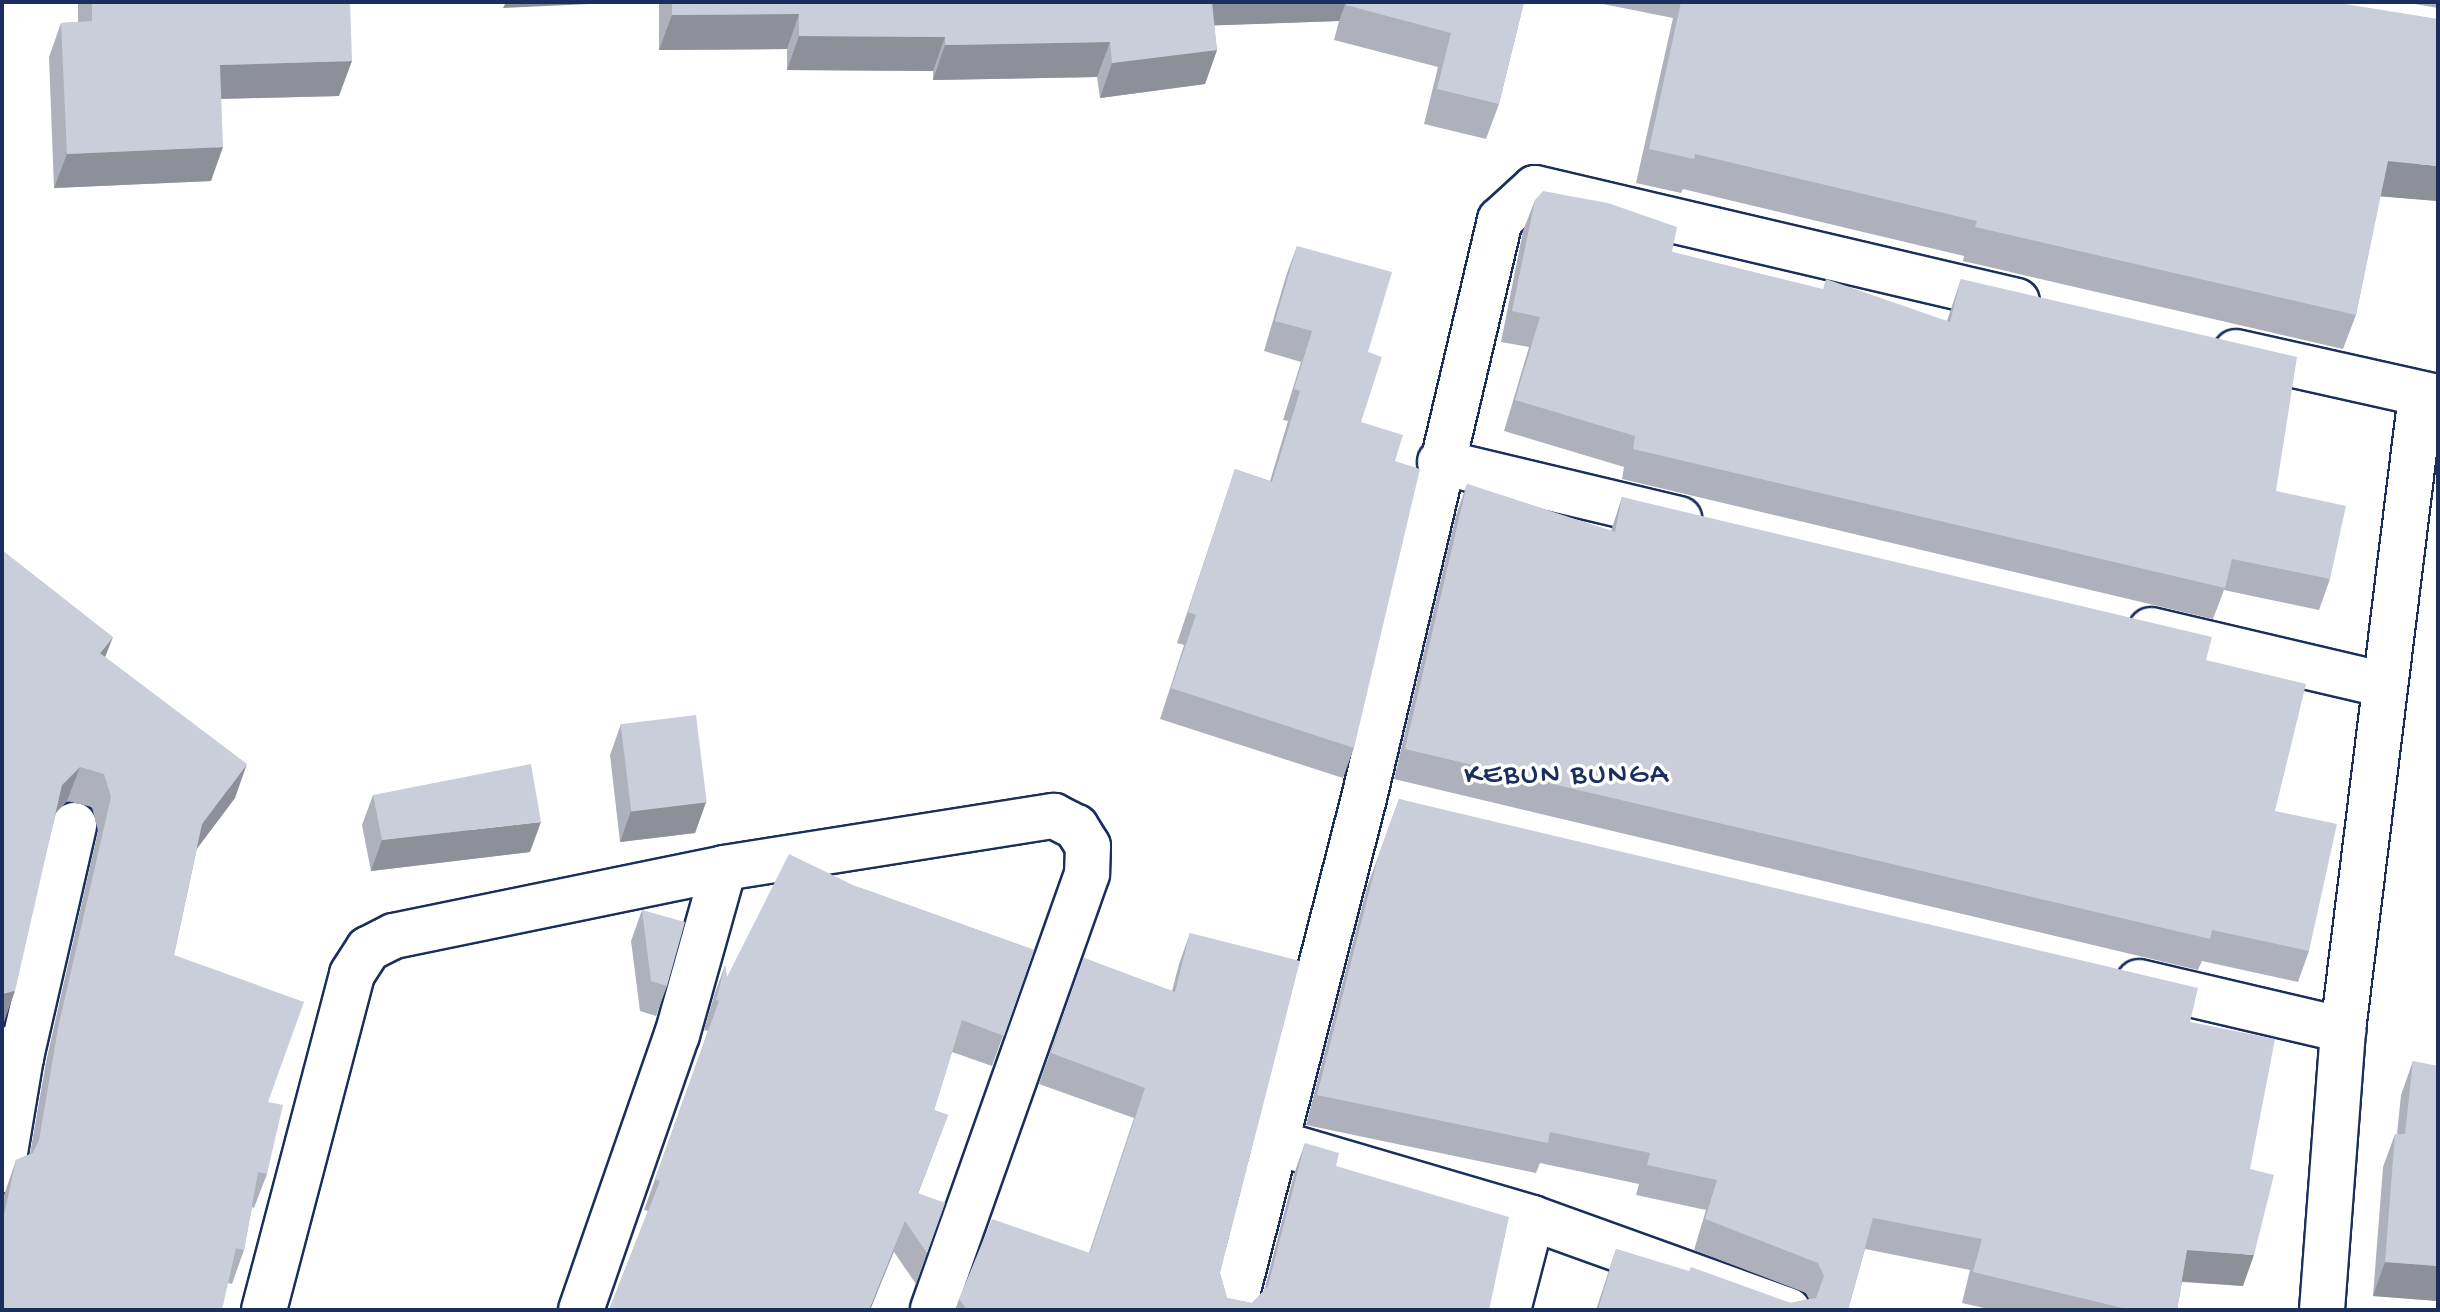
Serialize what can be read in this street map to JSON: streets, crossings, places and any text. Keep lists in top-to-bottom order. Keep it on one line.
{"districts":["KEBUN BUNGA"]}
